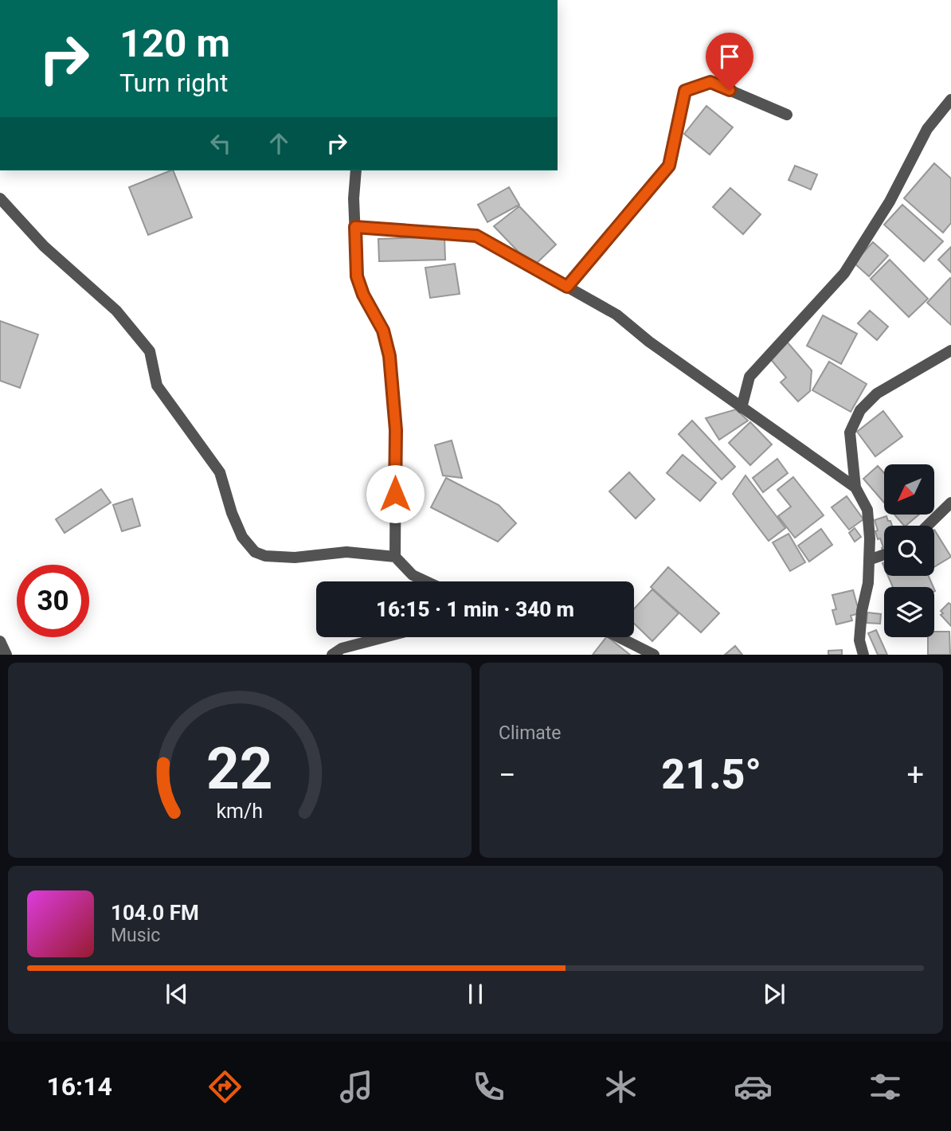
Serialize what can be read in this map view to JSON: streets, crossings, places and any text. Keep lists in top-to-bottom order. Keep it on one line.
{"north":"bottom left","page":{"turn":["120 m","Turn right"],"limit":"30","trip":"16:15 · 1 min · 340 m","tile":"Climate","heat":["−","21.5°","+"],"song":["104.0 FM","Music"],"tabs":"16:14","gauge":["22","km/h"]}}
